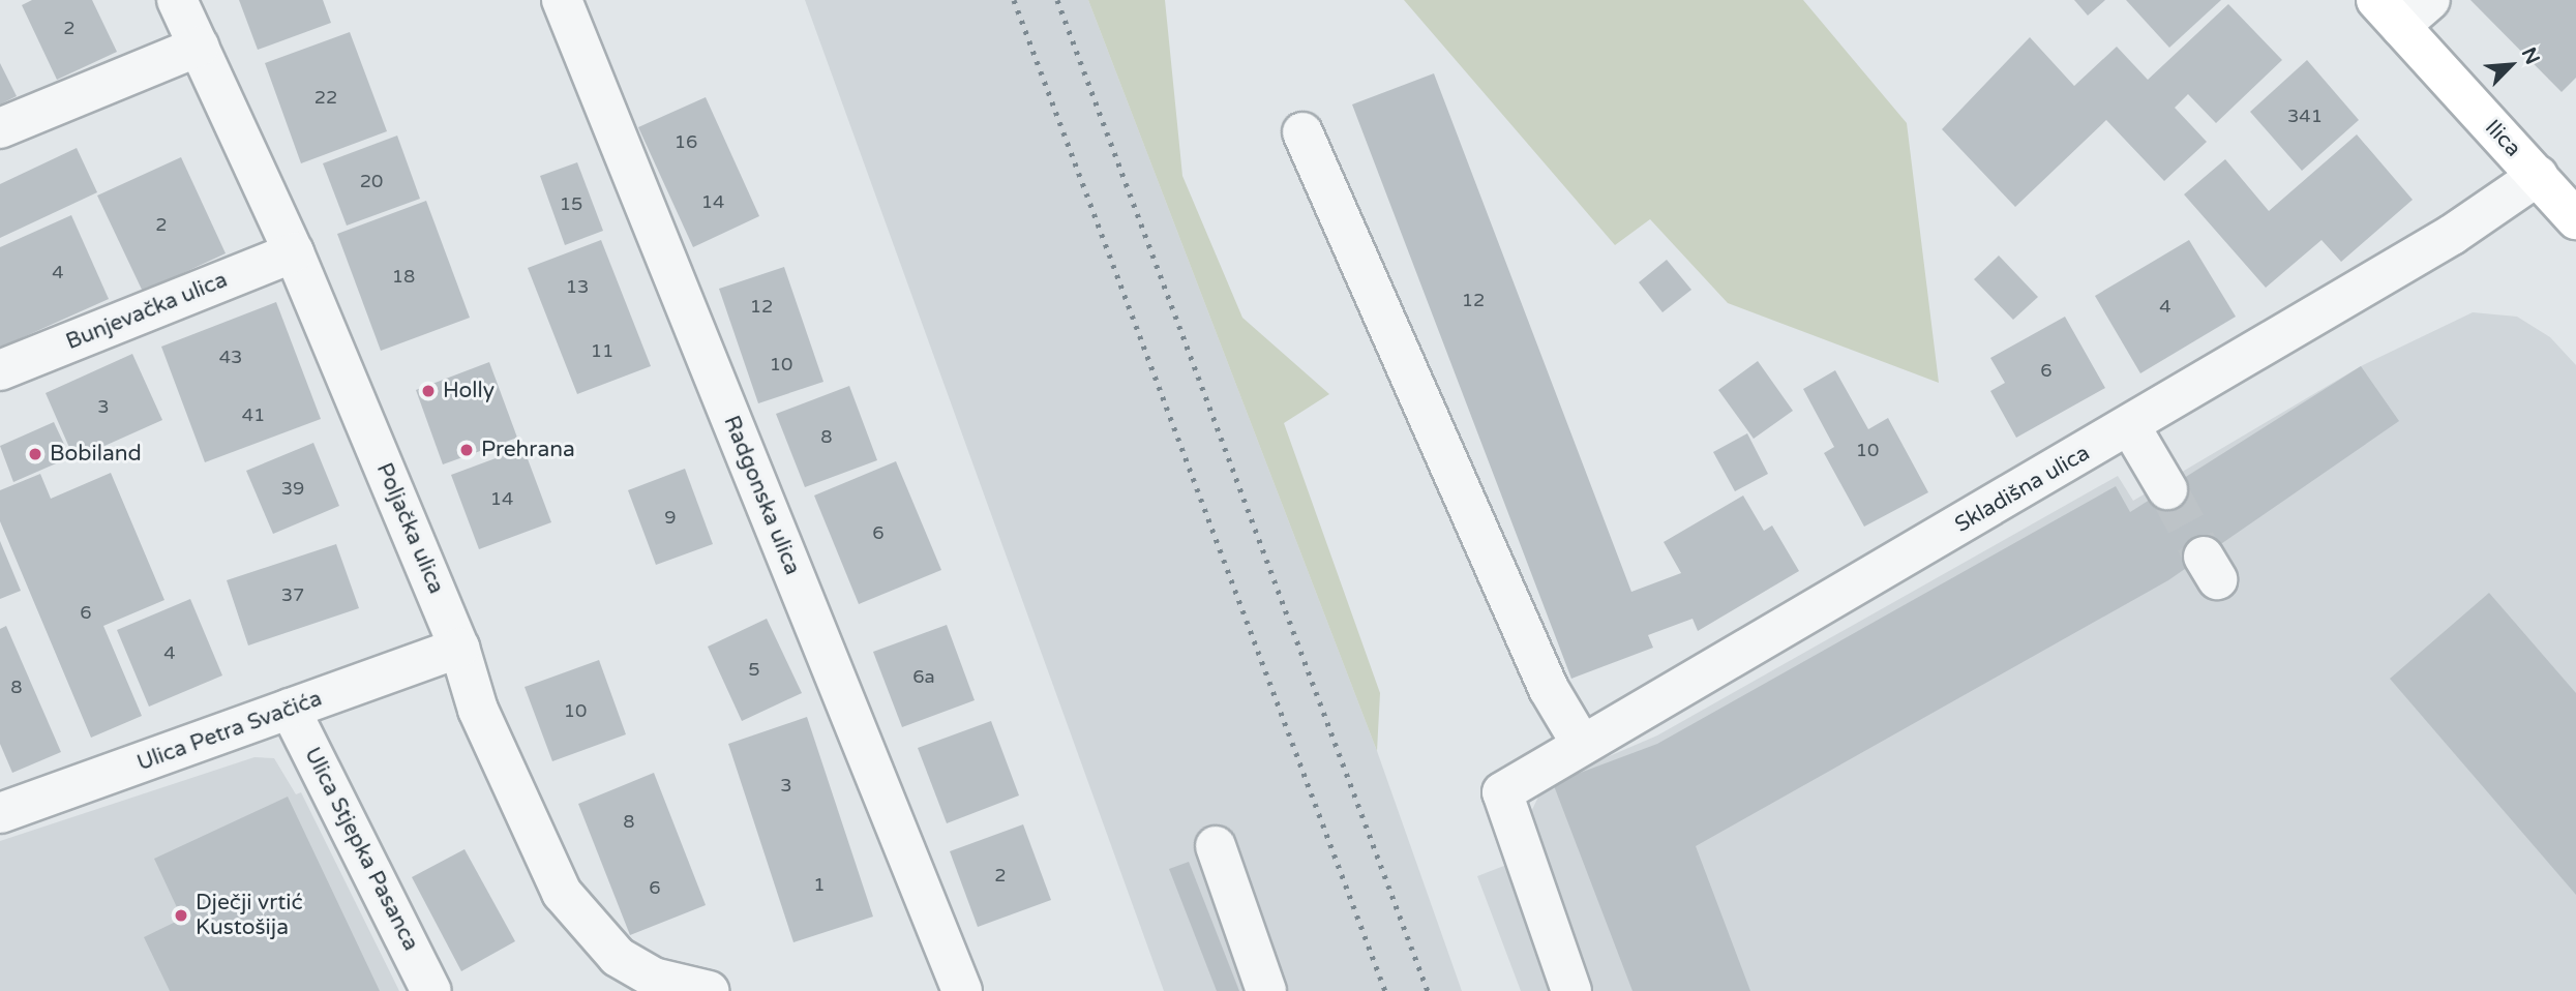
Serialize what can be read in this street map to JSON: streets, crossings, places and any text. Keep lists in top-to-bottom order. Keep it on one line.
{"streets":{"main road":["Ilica"],"street":["Bunjevačka ulica","Skladišna ulica","Radgonska ulica","Poljačka ulica","Ulica Petra Svačića","Ulica Stjepka Pasanca"]},"crossings":[["Ilica","Skladišna ulica"],["Bunjevačka ulica","Poljačka ulica"],["Poljačka ulica","Ulica Petra Svačića"],["Ulica Petra Svačića","Ulica Stjepka Pasanca"]],"places":["Holly","Prehrana","Bobiland","Dječji vrtić Kustošija"],"house_numbers":["2","22","341","16","20","14","15","2","4","18","13","12","12","4","11","43","10","6","3","41","8","10","39","14","9","6","37","6","4","5","6a","8","10","3","8","2","1","6"],"north":"top right"}
